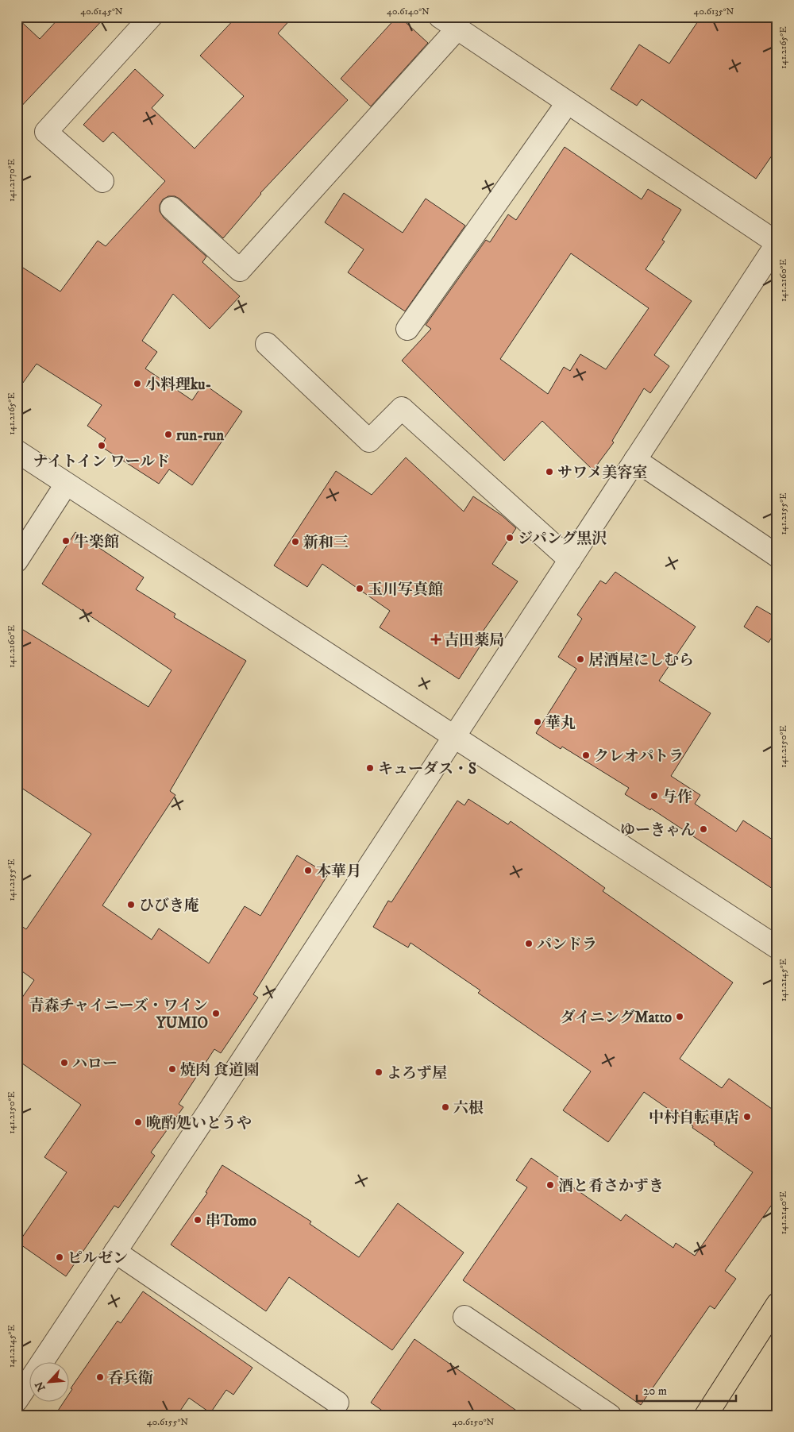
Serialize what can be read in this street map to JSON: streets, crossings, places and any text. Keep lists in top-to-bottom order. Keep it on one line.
{"places":{"other":["小料理ku-","run-run","ナイトイン ワールド","サワメ美容室","ジパング黒沢","牛楽館","新和三","玉川写真館","居酒屋にしむら","華丸","クレオパトラ","キューダス・S","与作","ゆーきゃん","本華月","ひびき庵","パンドラ","青森チャイニーズ・ワイン YUMIO","ダイニングMatto","ハロー","焼肉 食道園","よろず屋","六根","中村自転車店","晩酌処いとうや","酒と肴さかずき","串Tomo","ピルゼン","呑兵衛"],"health":["吉田薬局"]},"scale_bar":"20 m","north":"bottom left","coordinates":["40.6145°N","40.6140°N","40.6135°N","141.2165°E","141.2170°E","141.2160°E","141.2155°E","141.2150°E","141.2145°E","141.2140°E","40.6155°N","40.6150°N"]}
